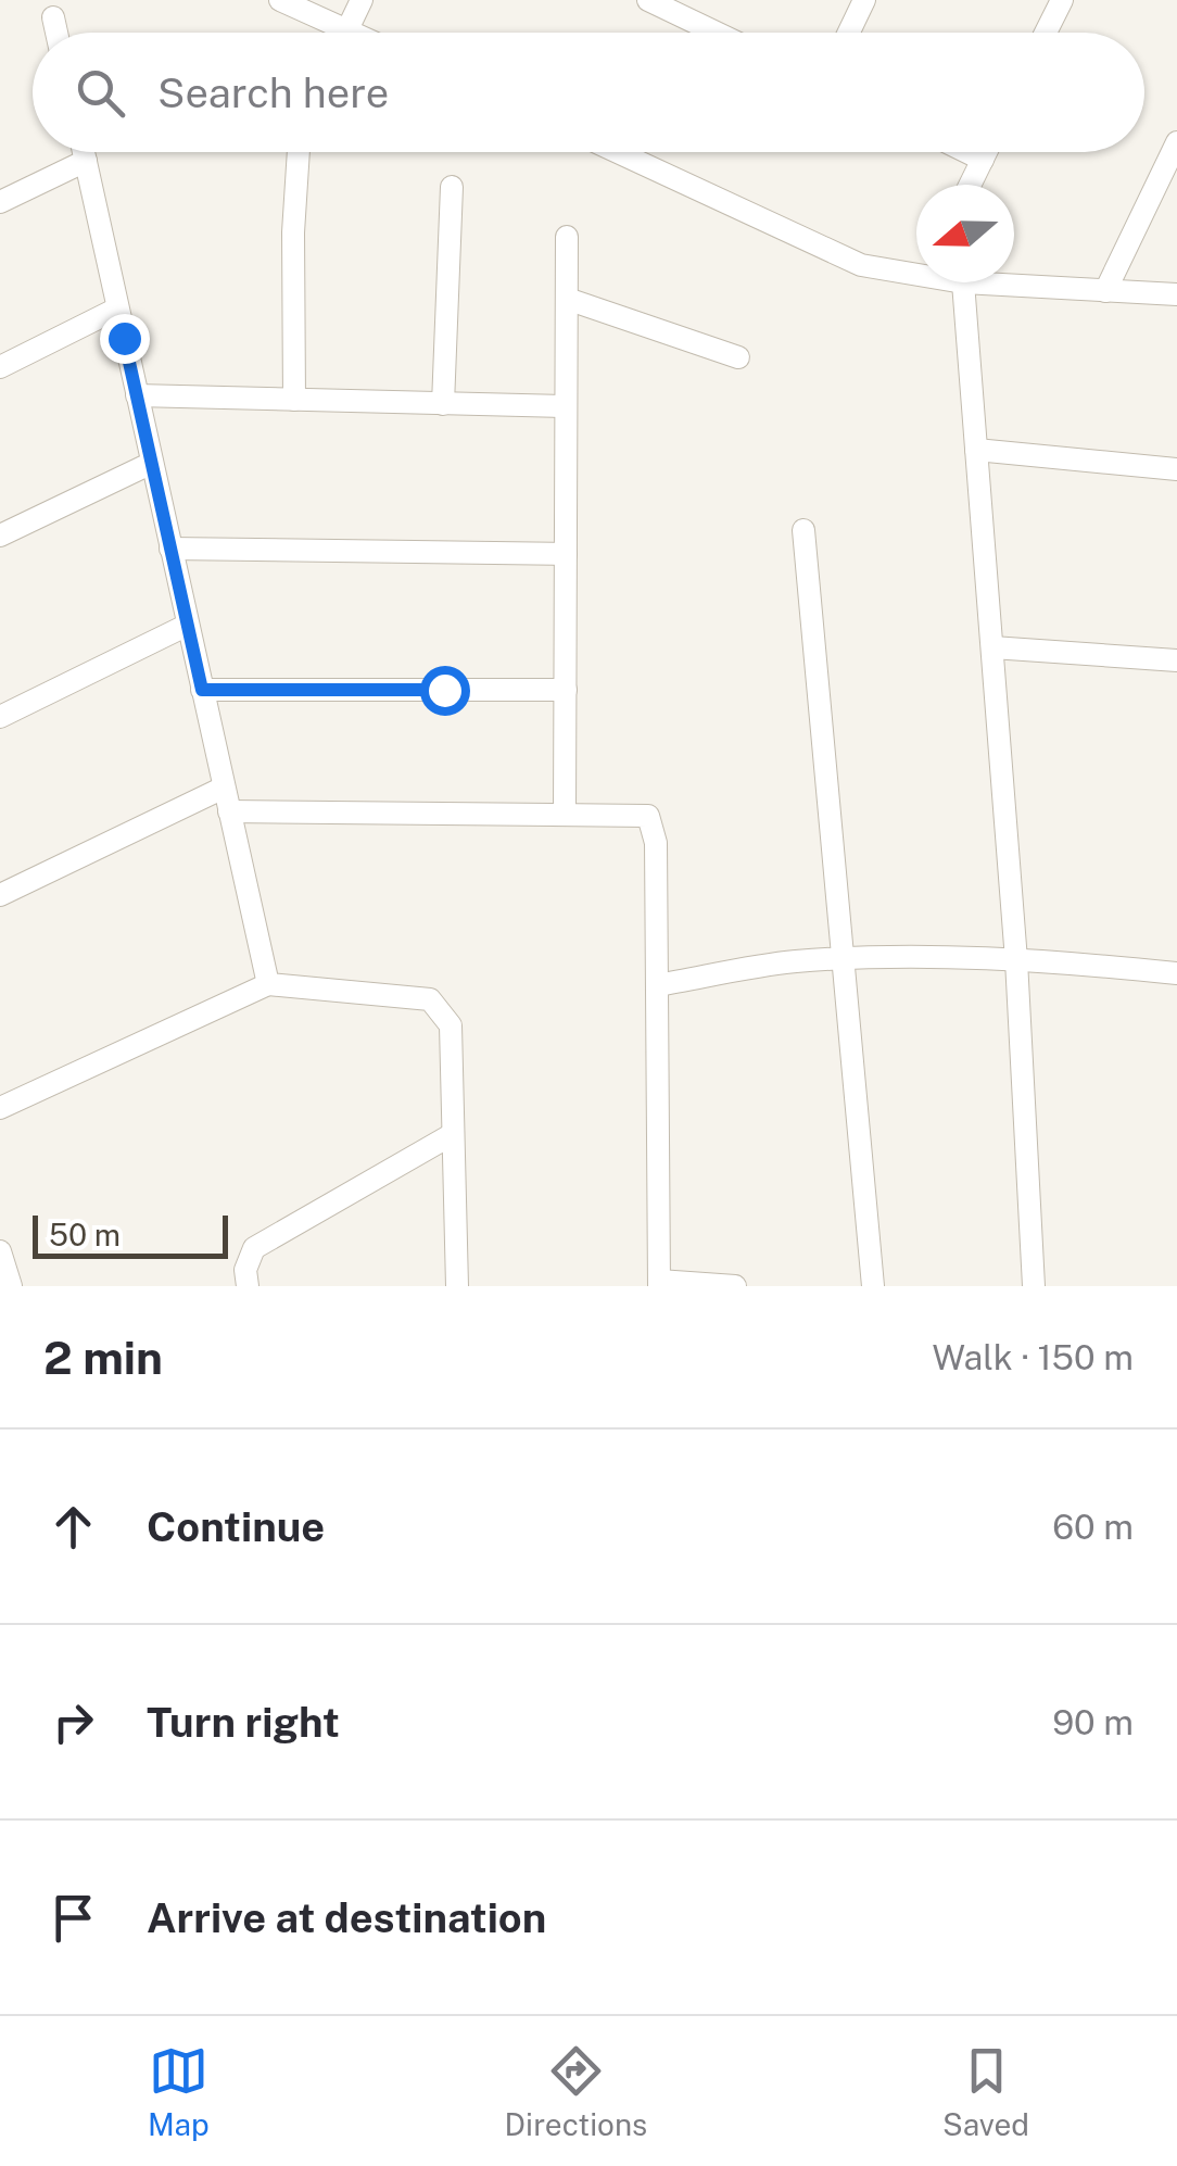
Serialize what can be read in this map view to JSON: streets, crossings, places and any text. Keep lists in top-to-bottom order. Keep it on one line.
{"scale_bar":"50 m","north":"left","page":{"search":"Search here","scale":"50 m","heading":["2 min","Walk · 150 m"],"list":[["Continue","60 m"],["Turn right","90 m"],"Arrive at destination"],"nav":["Map","Directions","Saved"]}}
